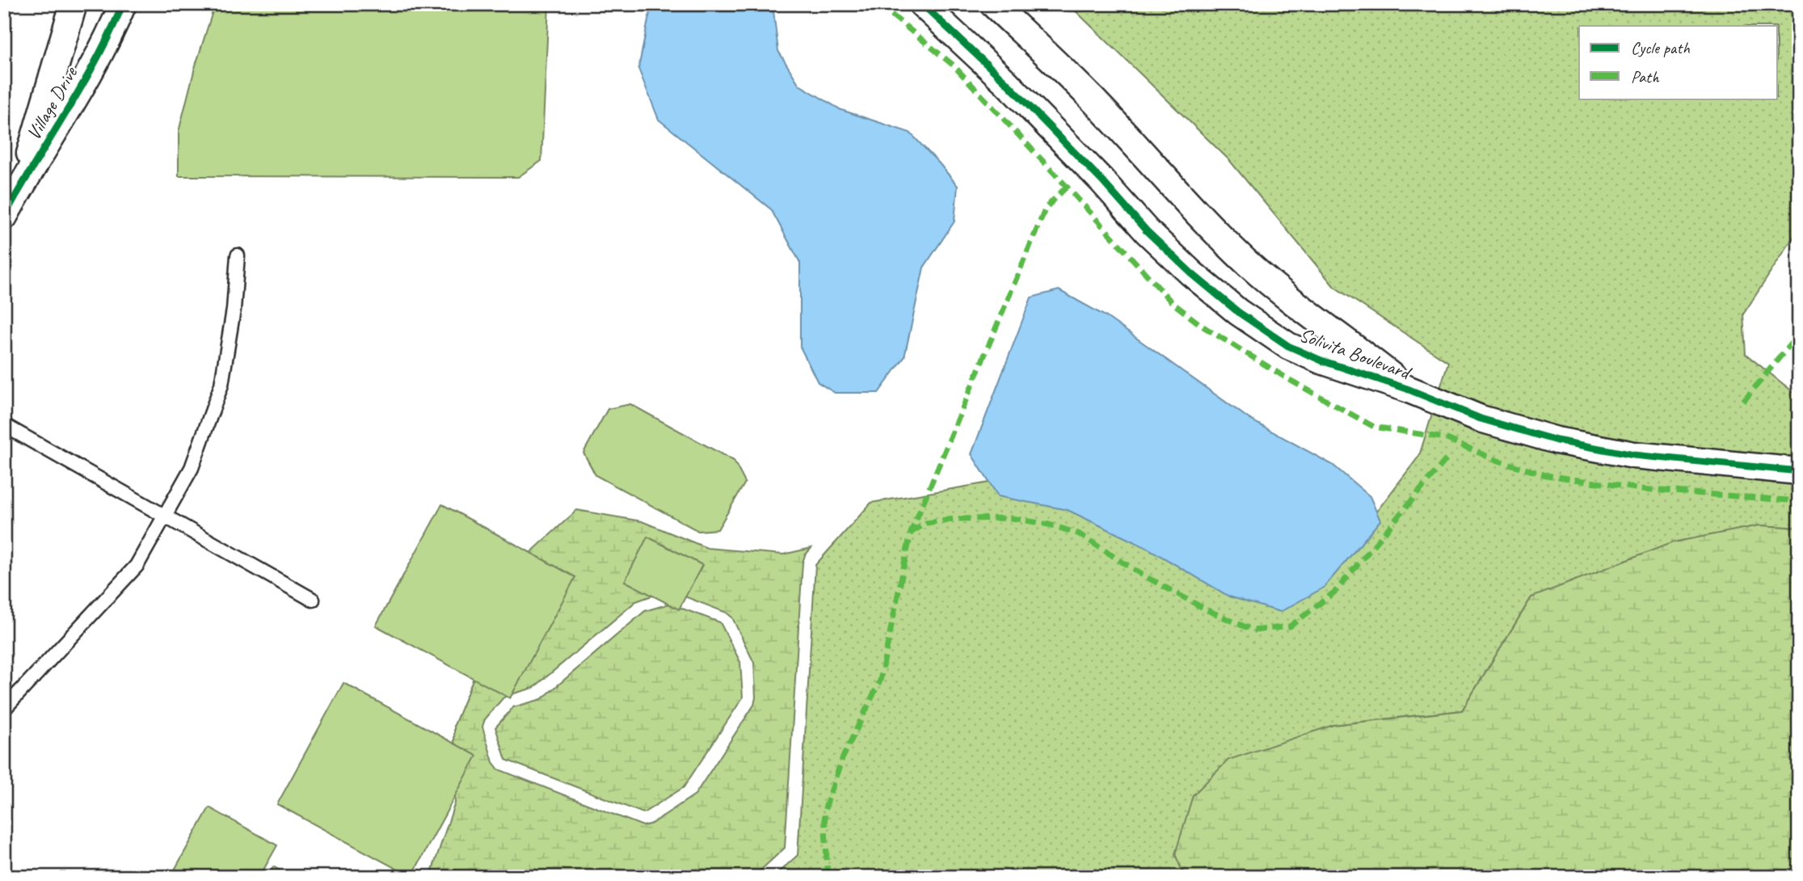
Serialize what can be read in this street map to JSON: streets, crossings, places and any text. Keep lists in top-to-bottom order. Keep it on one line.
{"streets":{"street":["Village Drive","Solivita Boulevard"]},"legend":["Cycle path","Path"]}
